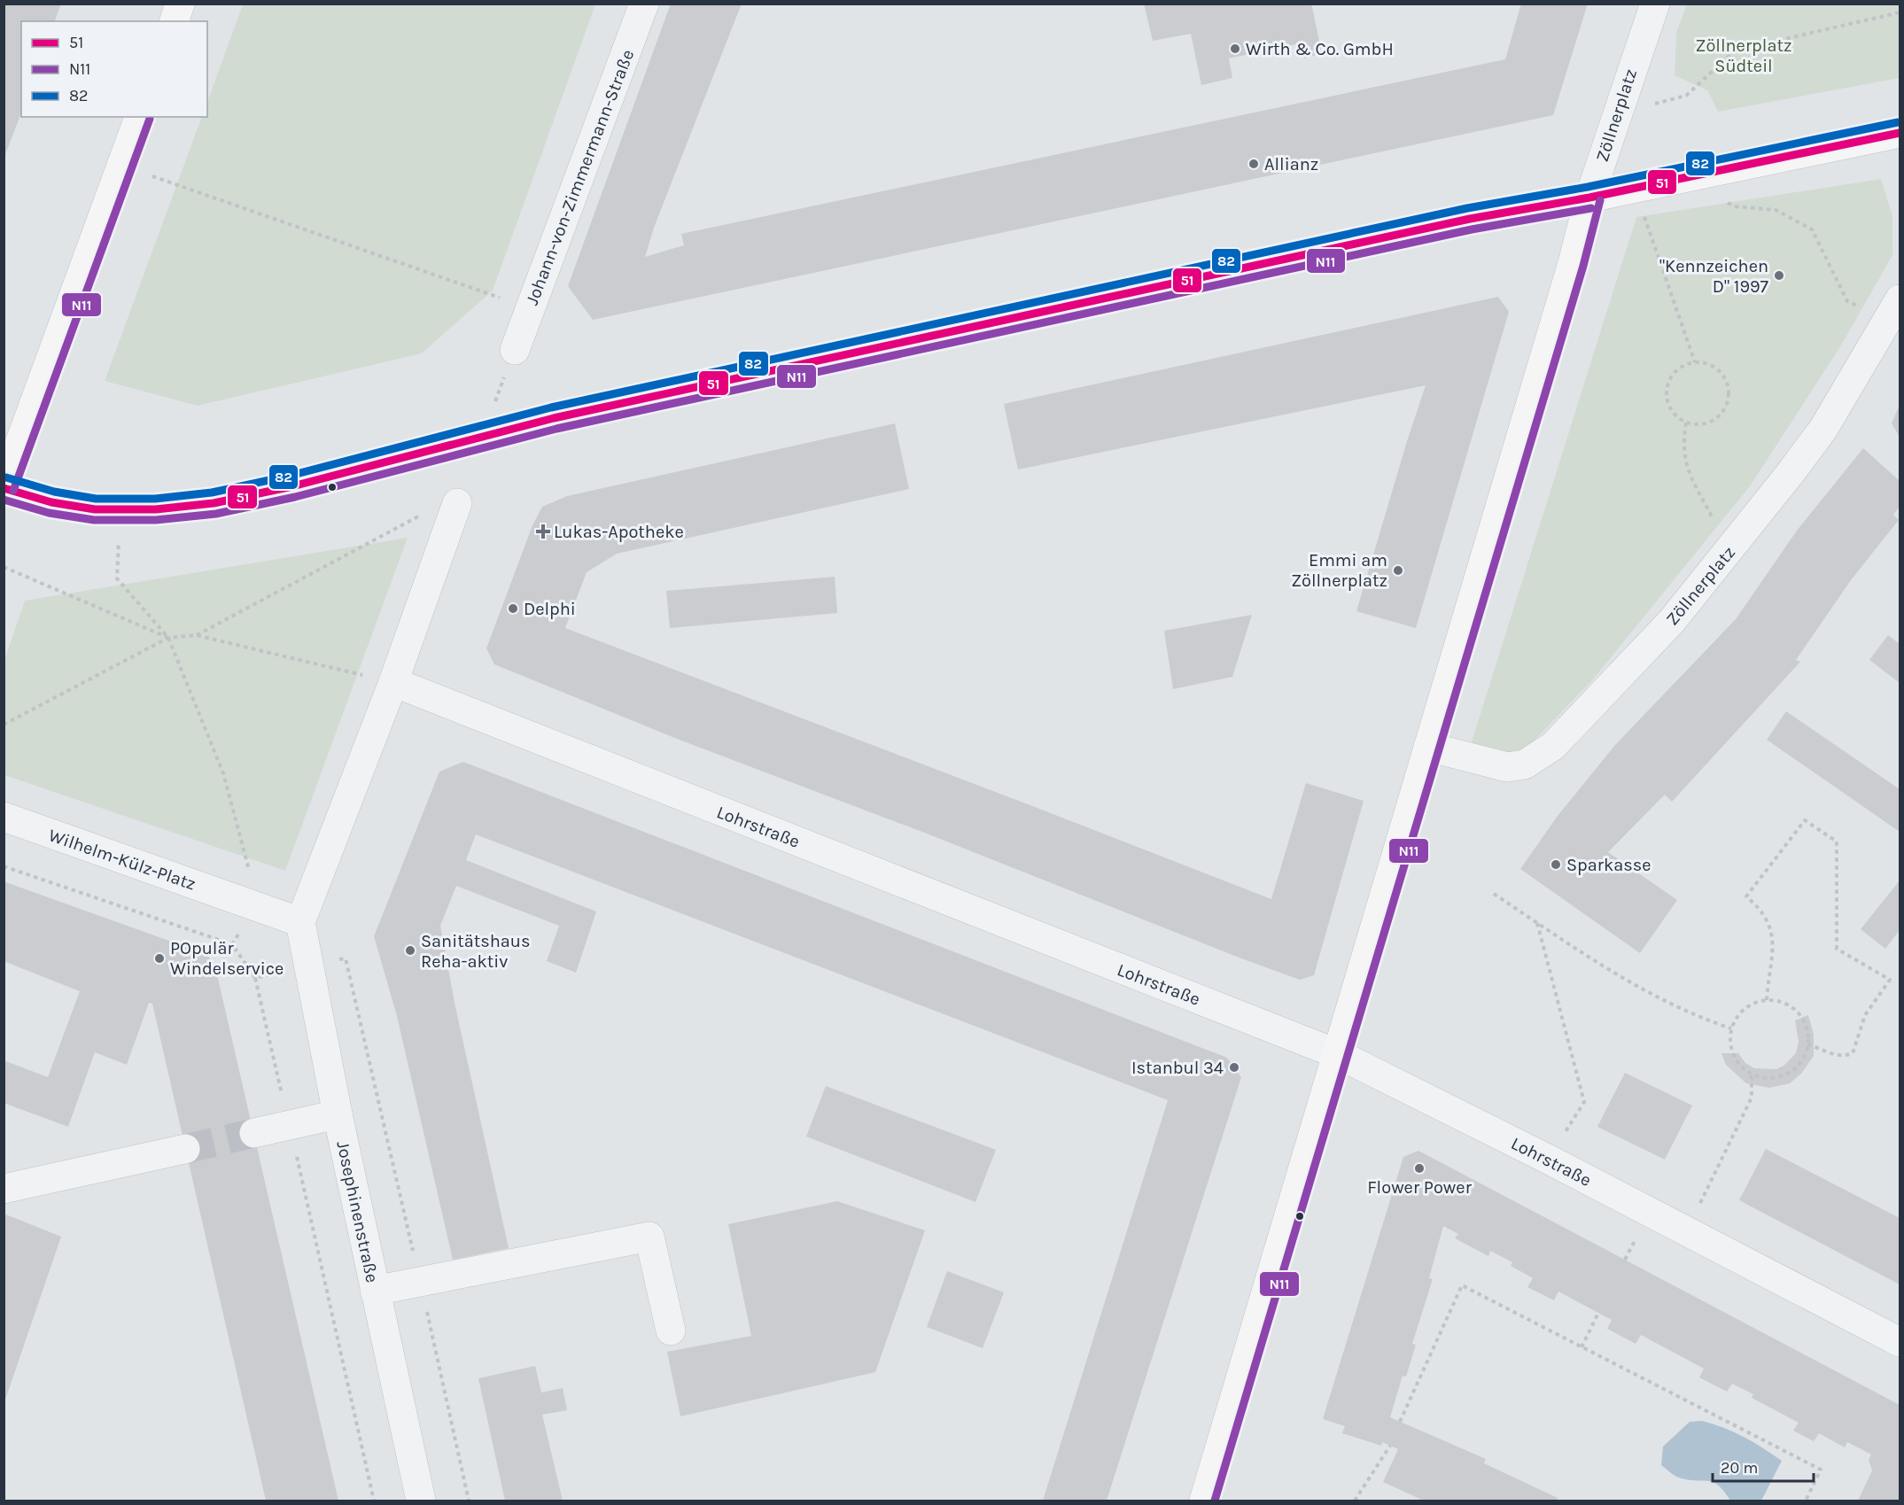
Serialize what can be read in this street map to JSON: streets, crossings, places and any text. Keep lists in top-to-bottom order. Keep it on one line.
{"streets":{"main road":["Zöllnerplatz"],"street":["Johann-von-Zimmermann-Straße","Lohrstraße","Wilhelm-Külz-Platz","Josephinenstraße"]},"crossings":[["Zöllnerplatz","Lohrstraße"],["Wilhelm-Külz-Platz","Josephinenstraße"]],"parks":["Zöllnerplatz Südteil"],"places":{"other":["Wirth & Co. GmbH","Allianz","\"Kennzeichen D\" 1997","Emmi am Zöllnerplatz","Delphi","Sparkasse","Sanitätshaus Reha-aktiv","POpulär Windelservice","Istanbul 34","Flower Power"],"health":["Lukas-Apotheke"]},"lines":["transit line N11","transit line 82","transit line 51"],"legend":["51","N11","82"],"scale_bar":"20 m"}
